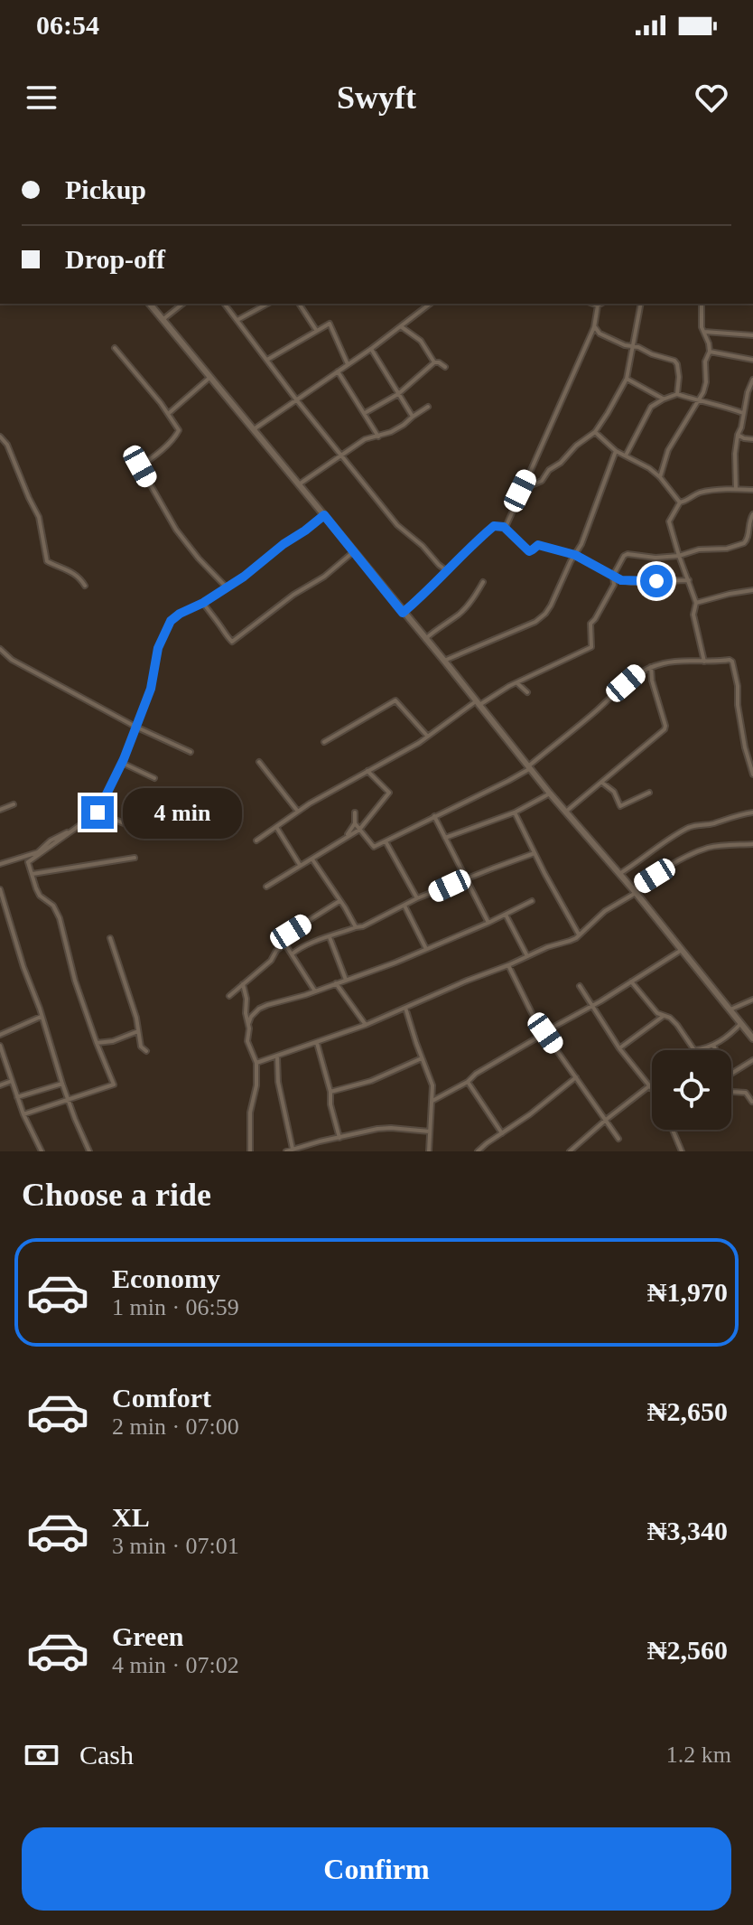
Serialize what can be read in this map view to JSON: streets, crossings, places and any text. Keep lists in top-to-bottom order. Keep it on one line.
{"page":{"status":"06:54","header":"Swyft","banner":["Pickup","Drop-off"],"bubble":"4 min","heading":"Choose a ride","list":[{"name":"Economy","note":"1 min · 06:59","value":"₦1,970"},{"name":"Comfort","note":"2 min · 07:00","value":"₦2,650"},{"name":"XL","note":"3 min · 07:01","value":"₦3,340"},{"name":"Green","note":"4 min · 07:02","value":"₦2,560"}],"pay":["Cash","1.2 km"],"buttons":"Confirm"}}
